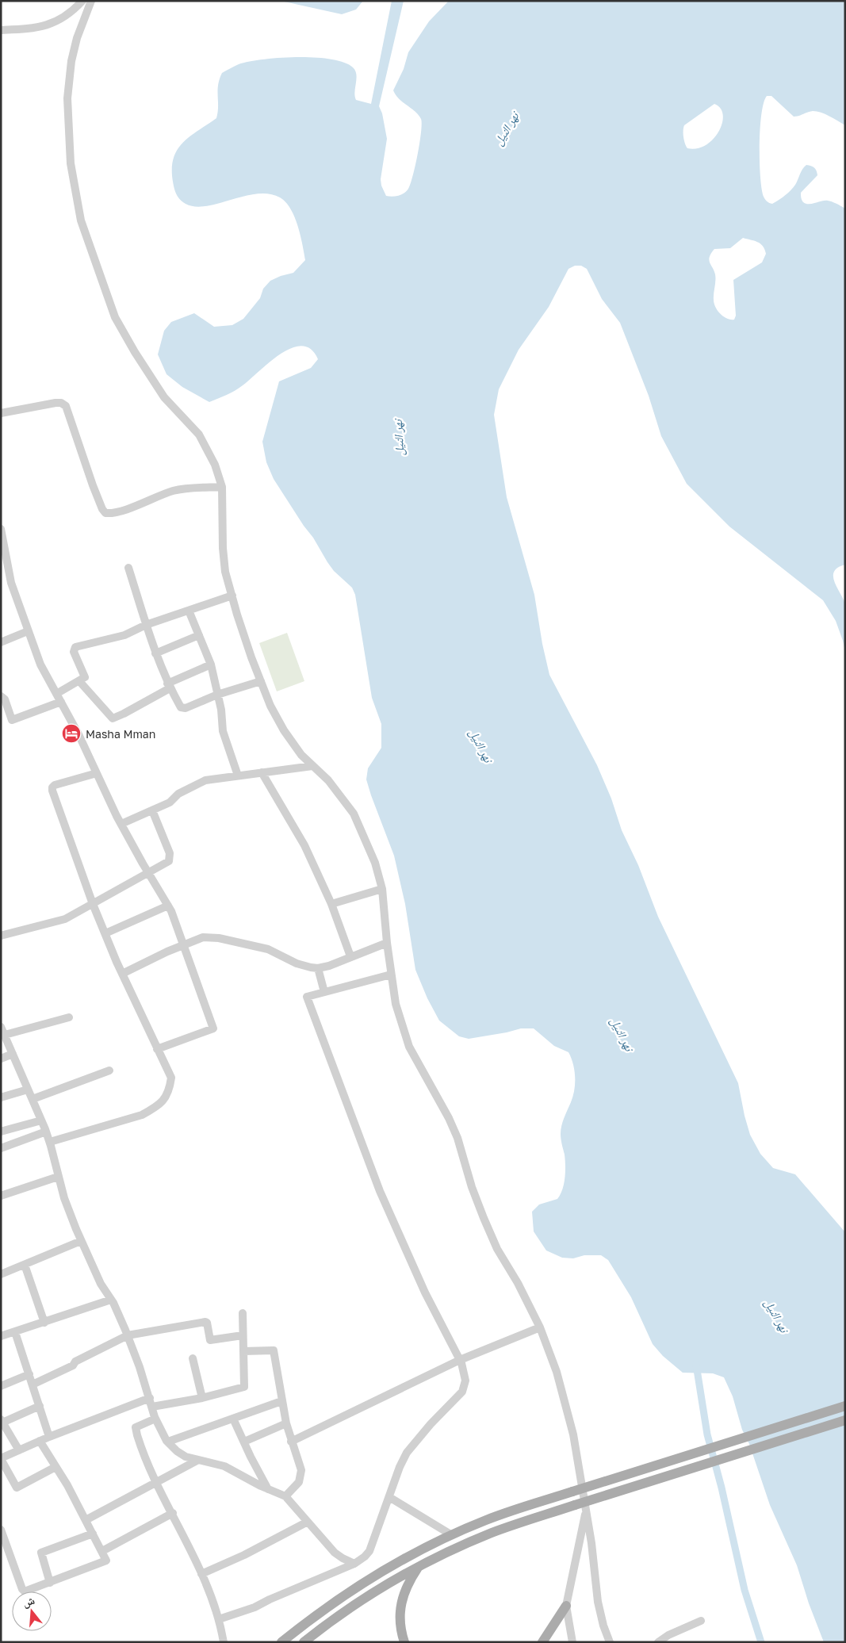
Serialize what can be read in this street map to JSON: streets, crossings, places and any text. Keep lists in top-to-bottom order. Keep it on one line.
{"water":["نهر النيل"],"places":{"hotel":["Masha Mman"]},"north":"top"}
